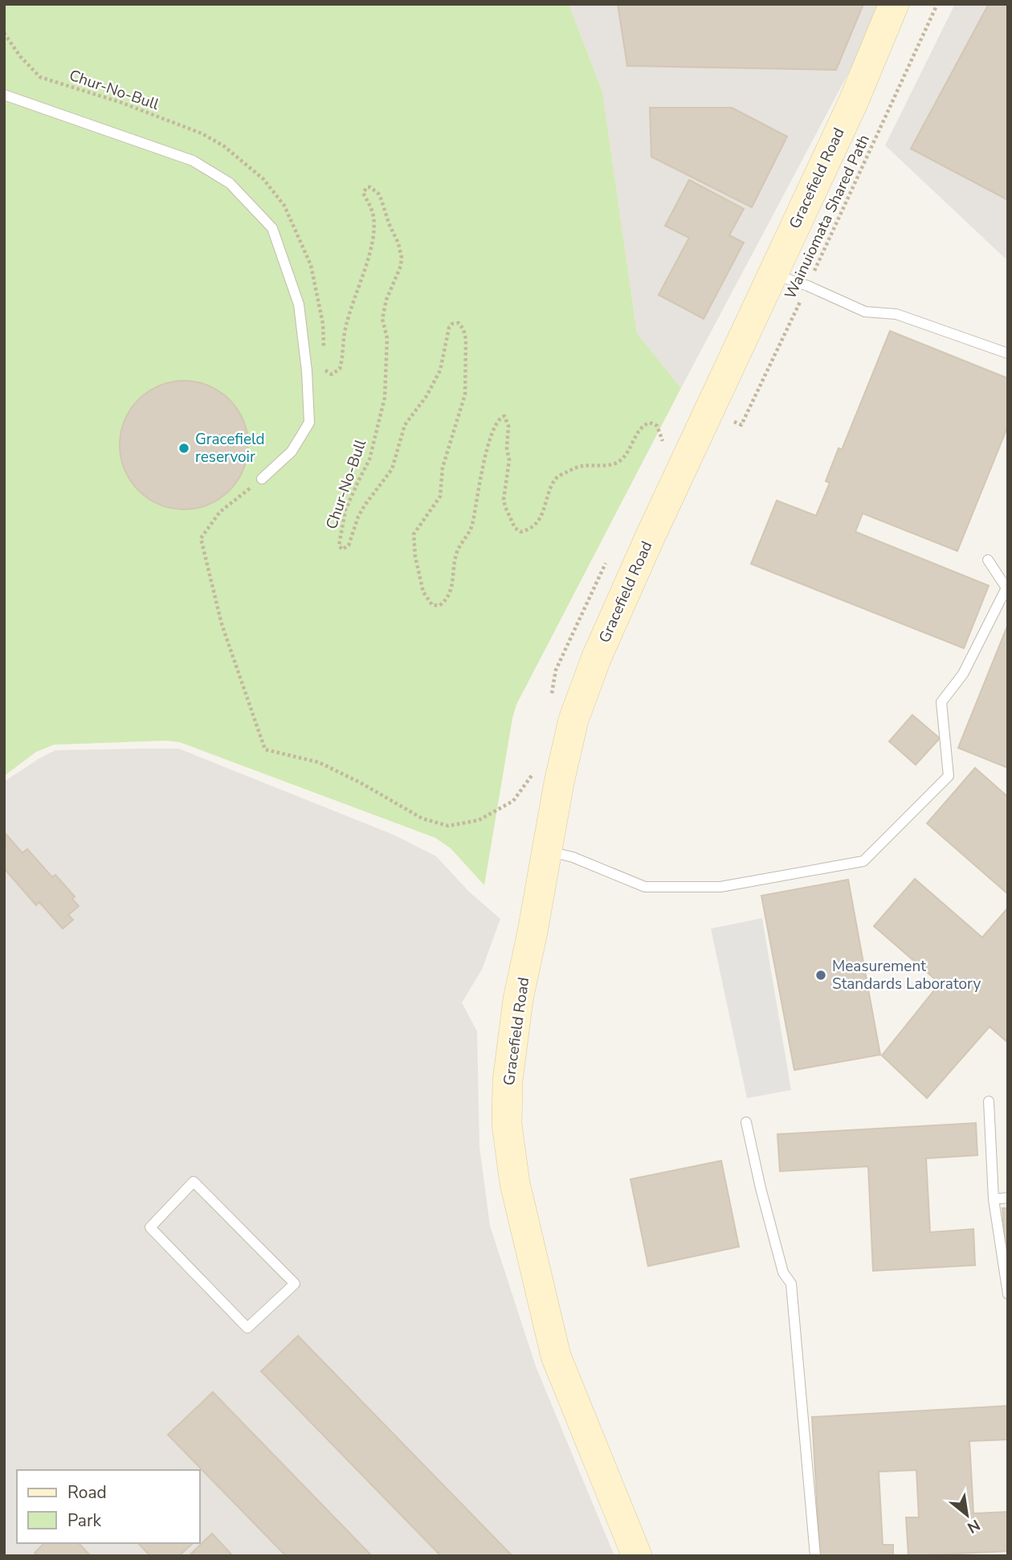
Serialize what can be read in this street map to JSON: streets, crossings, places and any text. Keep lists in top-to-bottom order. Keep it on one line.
{"streets":{"main road":["Gracefield Road"],"path":["Chur-No-Bull","Wainuiomata Shared Path"]},"places":["Gracefield reservoir","Measurement Standards Laboratory"],"legend":["Road","Park"],"north":"bottom right"}
